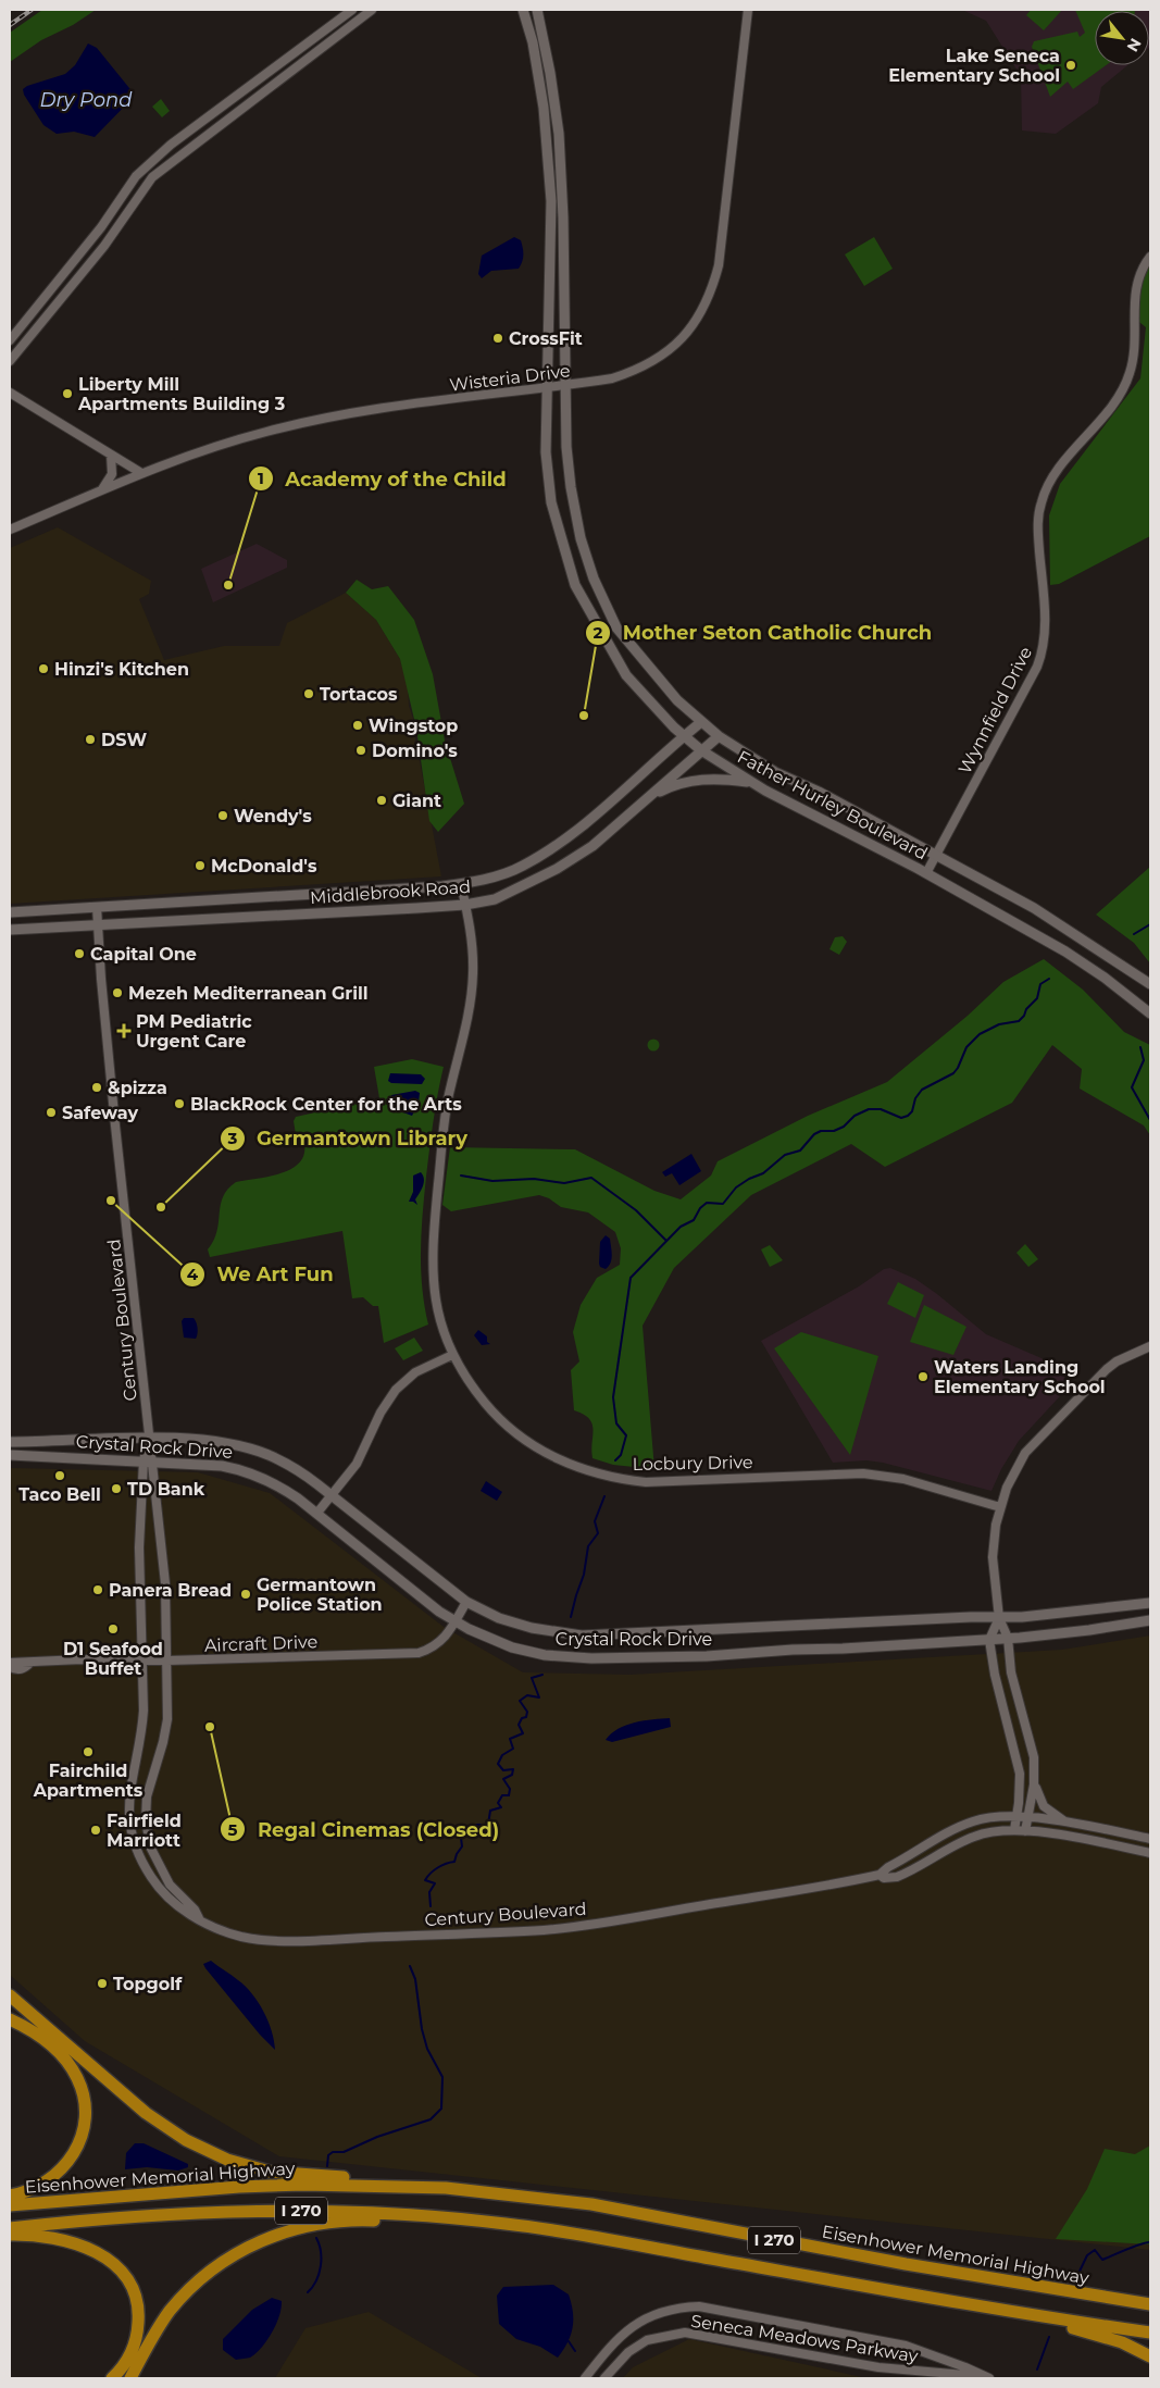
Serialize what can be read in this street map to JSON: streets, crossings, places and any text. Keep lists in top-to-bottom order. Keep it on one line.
{"streets":{"highway":["Eisenhower Memorial Highway","I 270"],"main road":["Father Hurley Boulevard","Middlebrook Road","Crystal Rock Drive"],"street":["Wisteria Drive","Wynnfield Drive","Century Boulevard","Locbury Drive","Aircraft Drive","Seneca Meadows Parkway"]},"crossings":[["Wisteria Drive","Father Hurley Boulevard"],["Wynnfield Drive","Father Hurley Boulevard"],["Father Hurley Boulevard","Middlebrook Road"],["Middlebrook Road","Century Boulevard"],["Middlebrook Road","Locbury Drive"],["Century Boulevard","Crystal Rock Drive"],["Century Boulevard","Aircraft Drive"],["Crystal Rock Drive","Aircraft Drive"]],"water":["Dry Pond"],"places":{"other":["Lake Seneca Elementary School","CrossFit","Liberty Mill Apartments Building 3","Academy of the Child","Hinzi's Kitchen","Tortacos","Mother Seton Catholic Church","Wingstop","DSW","Domino's","Giant","Wendy's","McDonald's","Capital One","Mezeh Mediterranean Grill","&pizza","BlackRock Center for the Arts","Safeway","We Art Fun","Germantown Library","Waters Landing Elementary School","Taco Bell","TD Bank","Panera Bread","Germantown Police Station","D1 Seafood Buffet","Regal Cinemas (Closed)","Fairchild Apartments","Fairfield Marriott","Topgolf"],"health":["PM Pediatric Urgent Care"]},"north":"bottom right"}
